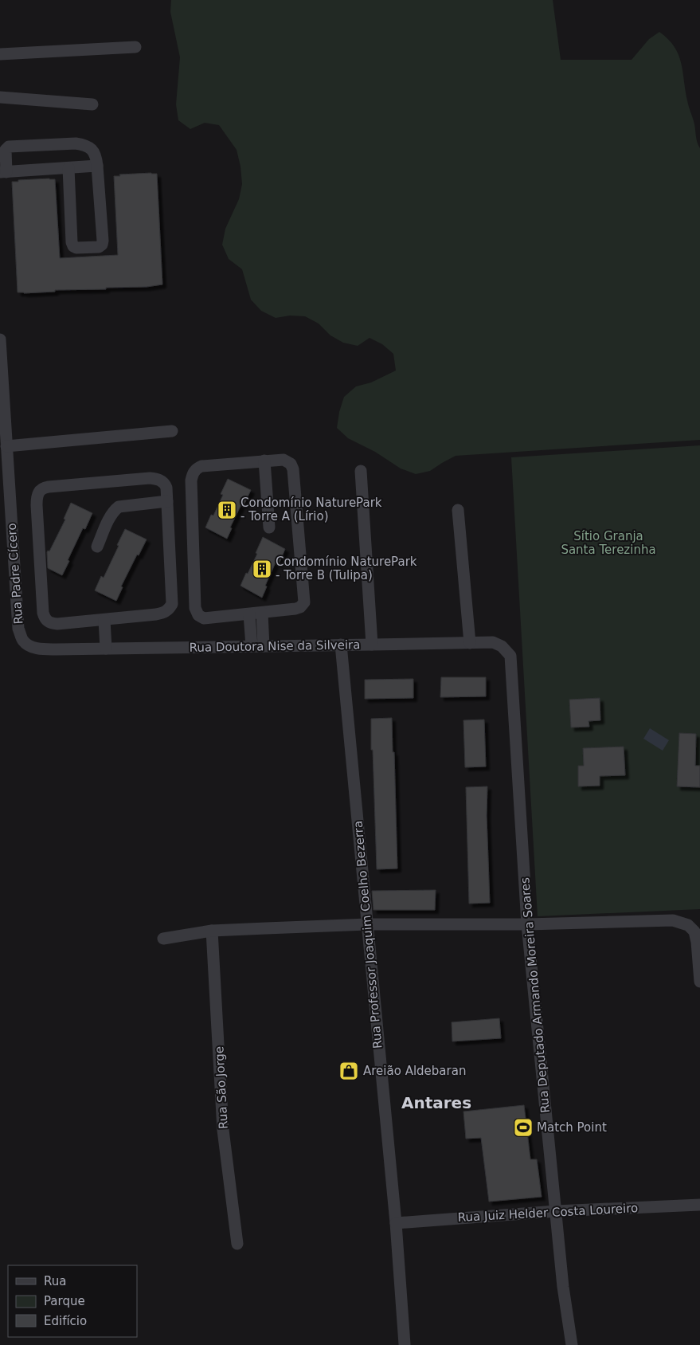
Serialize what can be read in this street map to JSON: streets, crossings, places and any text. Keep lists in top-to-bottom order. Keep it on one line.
{"streets":{"street":["Rua Padre Cícero","Rua Doutora Nise da Silveira","Rua Professor Joaquim Coelho Bezerra","Rua Deputado Armando Moreira Soares","Rua São Jorge","Rua Juiz Helder Costa Loureiro"]},"crossings":[["Rua Padre Cícero","Rua Doutora Nise da Silveira"],["Rua Doutora Nise da Silveira","Rua Professor Joaquim Coelho Bezerra"],["Rua Doutora Nise da Silveira","Rua Deputado Armando Moreira Soares"],["Rua Professor Joaquim Coelho Bezerra","Rua Juiz Helder Costa Loureiro"],["Rua Deputado Armando Moreira Soares","Rua Juiz Helder Costa Loureiro"]],"districts":["Antares"],"parks":["Sítio Granja Santa Terezinha"],"places":{"building":["Condomínio NaturePark - Torre A (Lírio)","Condomínio NaturePark - Torre B (Tulipa)"],"shop":["Areião Aldebaran"],"sports":["Match Point"]},"legend":["Rua","Parque","Edifício"]}
